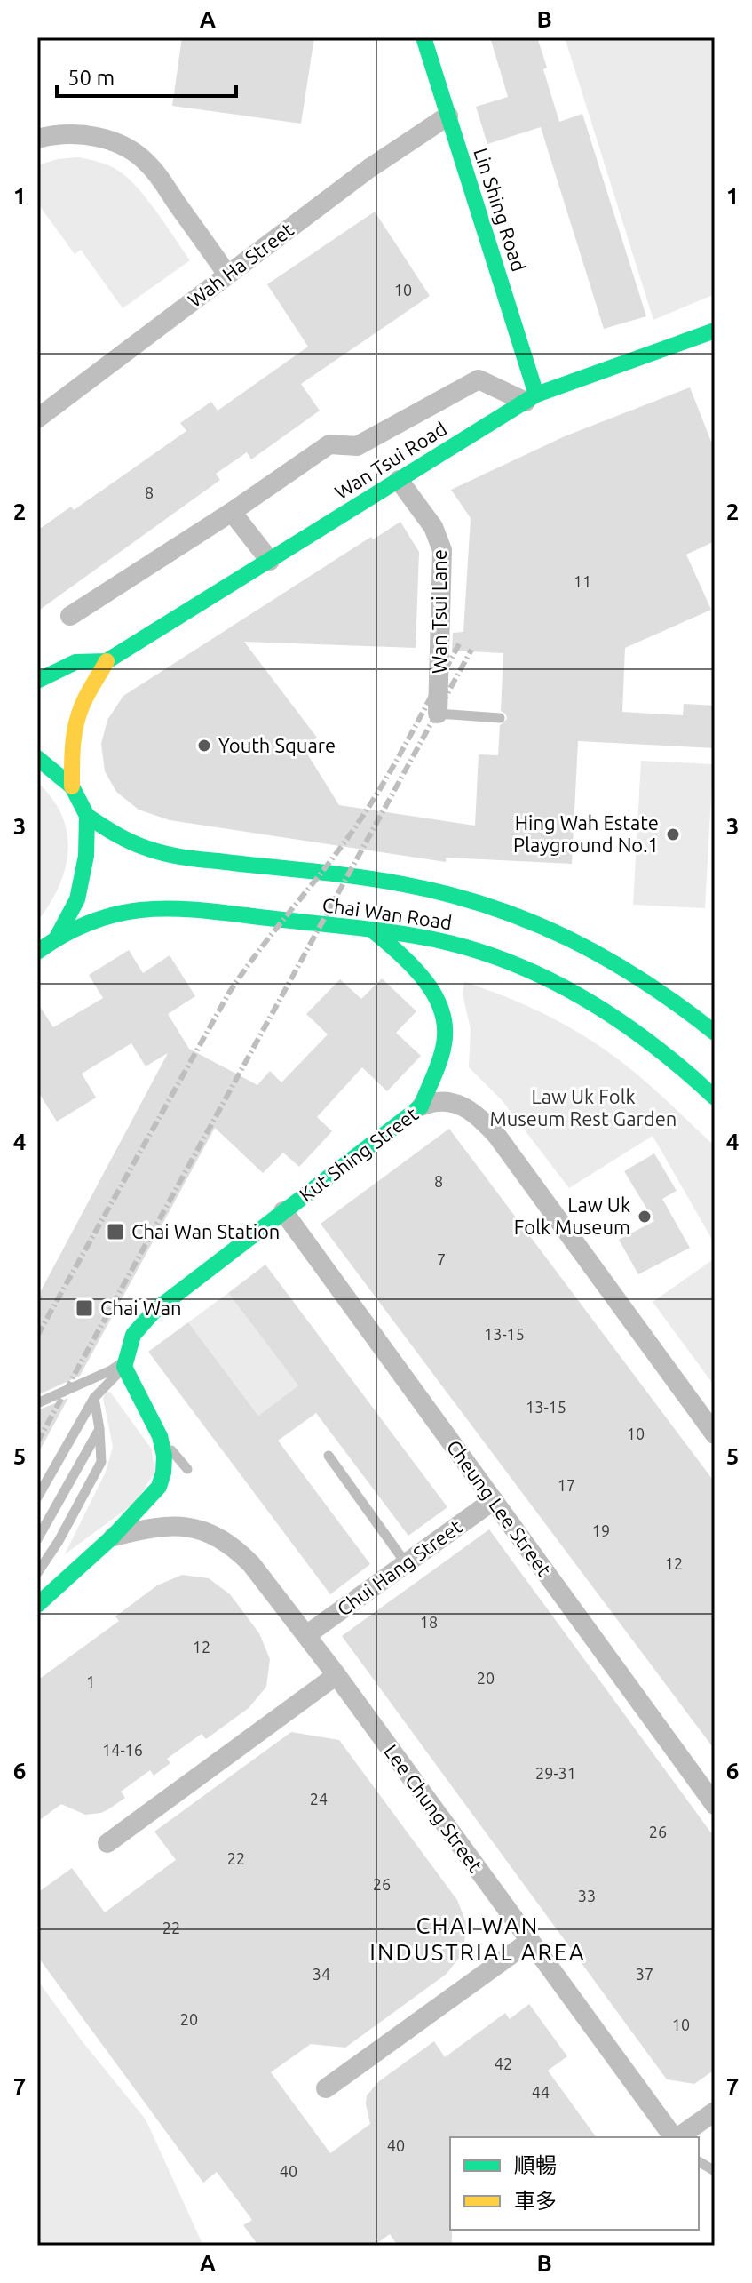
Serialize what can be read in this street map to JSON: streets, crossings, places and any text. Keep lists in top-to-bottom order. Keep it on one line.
{"streets":{"street":["Lin Shing Road","Wah Ha Street","Wan Tsui Road","Wan Tsui Lane","Chai Wan Road","Kut Shing Street","Cheung Lee Street","Chui Hang Street","Lee Chung Street"]},"crossings":[["Lin Shing Road","Wah Ha Street"],["Lin Shing Road","Wan Tsui Road"],["Wan Tsui Road","Wan Tsui Lane"],["Wan Tsui Road","Chai Wan Road"],["Kut Shing Street","Cheung Lee Street"],["Cheung Lee Street","Chui Hang Street"],["Chui Hang Street","Lee Chung Street"]],"districts":["CHAI WAN INDUSTRIAL AREA"],"parks":["Law Uk Folk Museum Rest Garden"],"places":{"other":["Youth Square","Hing Wah Estate Playground No.1","Law Uk Folk Museum"],"transit":["Chai Wan Station","Chai Wan"]},"house_numbers":["10","8","11","8","7","13-15","13-15","10","17","19","12","18","12","20","1","14-16","29-31","24","26","22","26","33","22","34","37","20","10","42","44","40","40"],"legend":["順暢","車多"],"scale_bar":"50 m","grid":{"columns":["A","B"],"rows":["1","2","3","4","5","6","7"]}}
